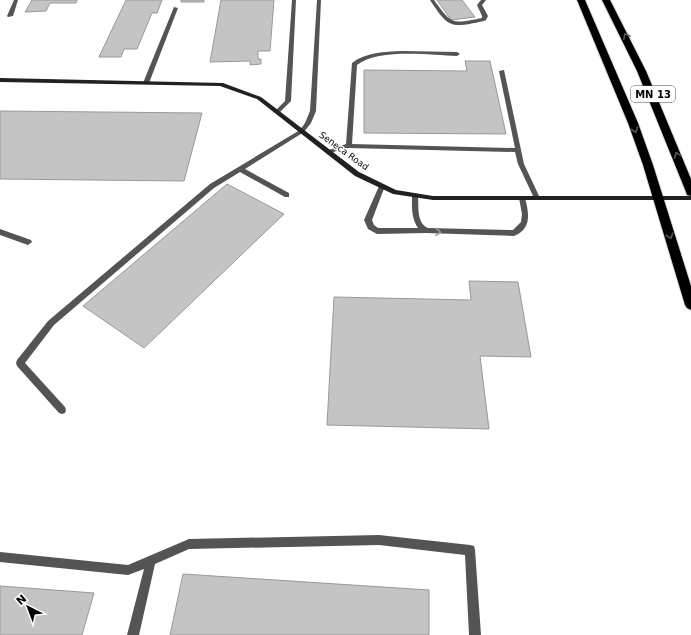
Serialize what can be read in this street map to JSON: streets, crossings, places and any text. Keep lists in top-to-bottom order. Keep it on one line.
{"streets":{"highway":["MN 13"],"street":["Seneca Road"]},"crossings":[["MN 13","Seneca Road"]],"north":"top left"}
